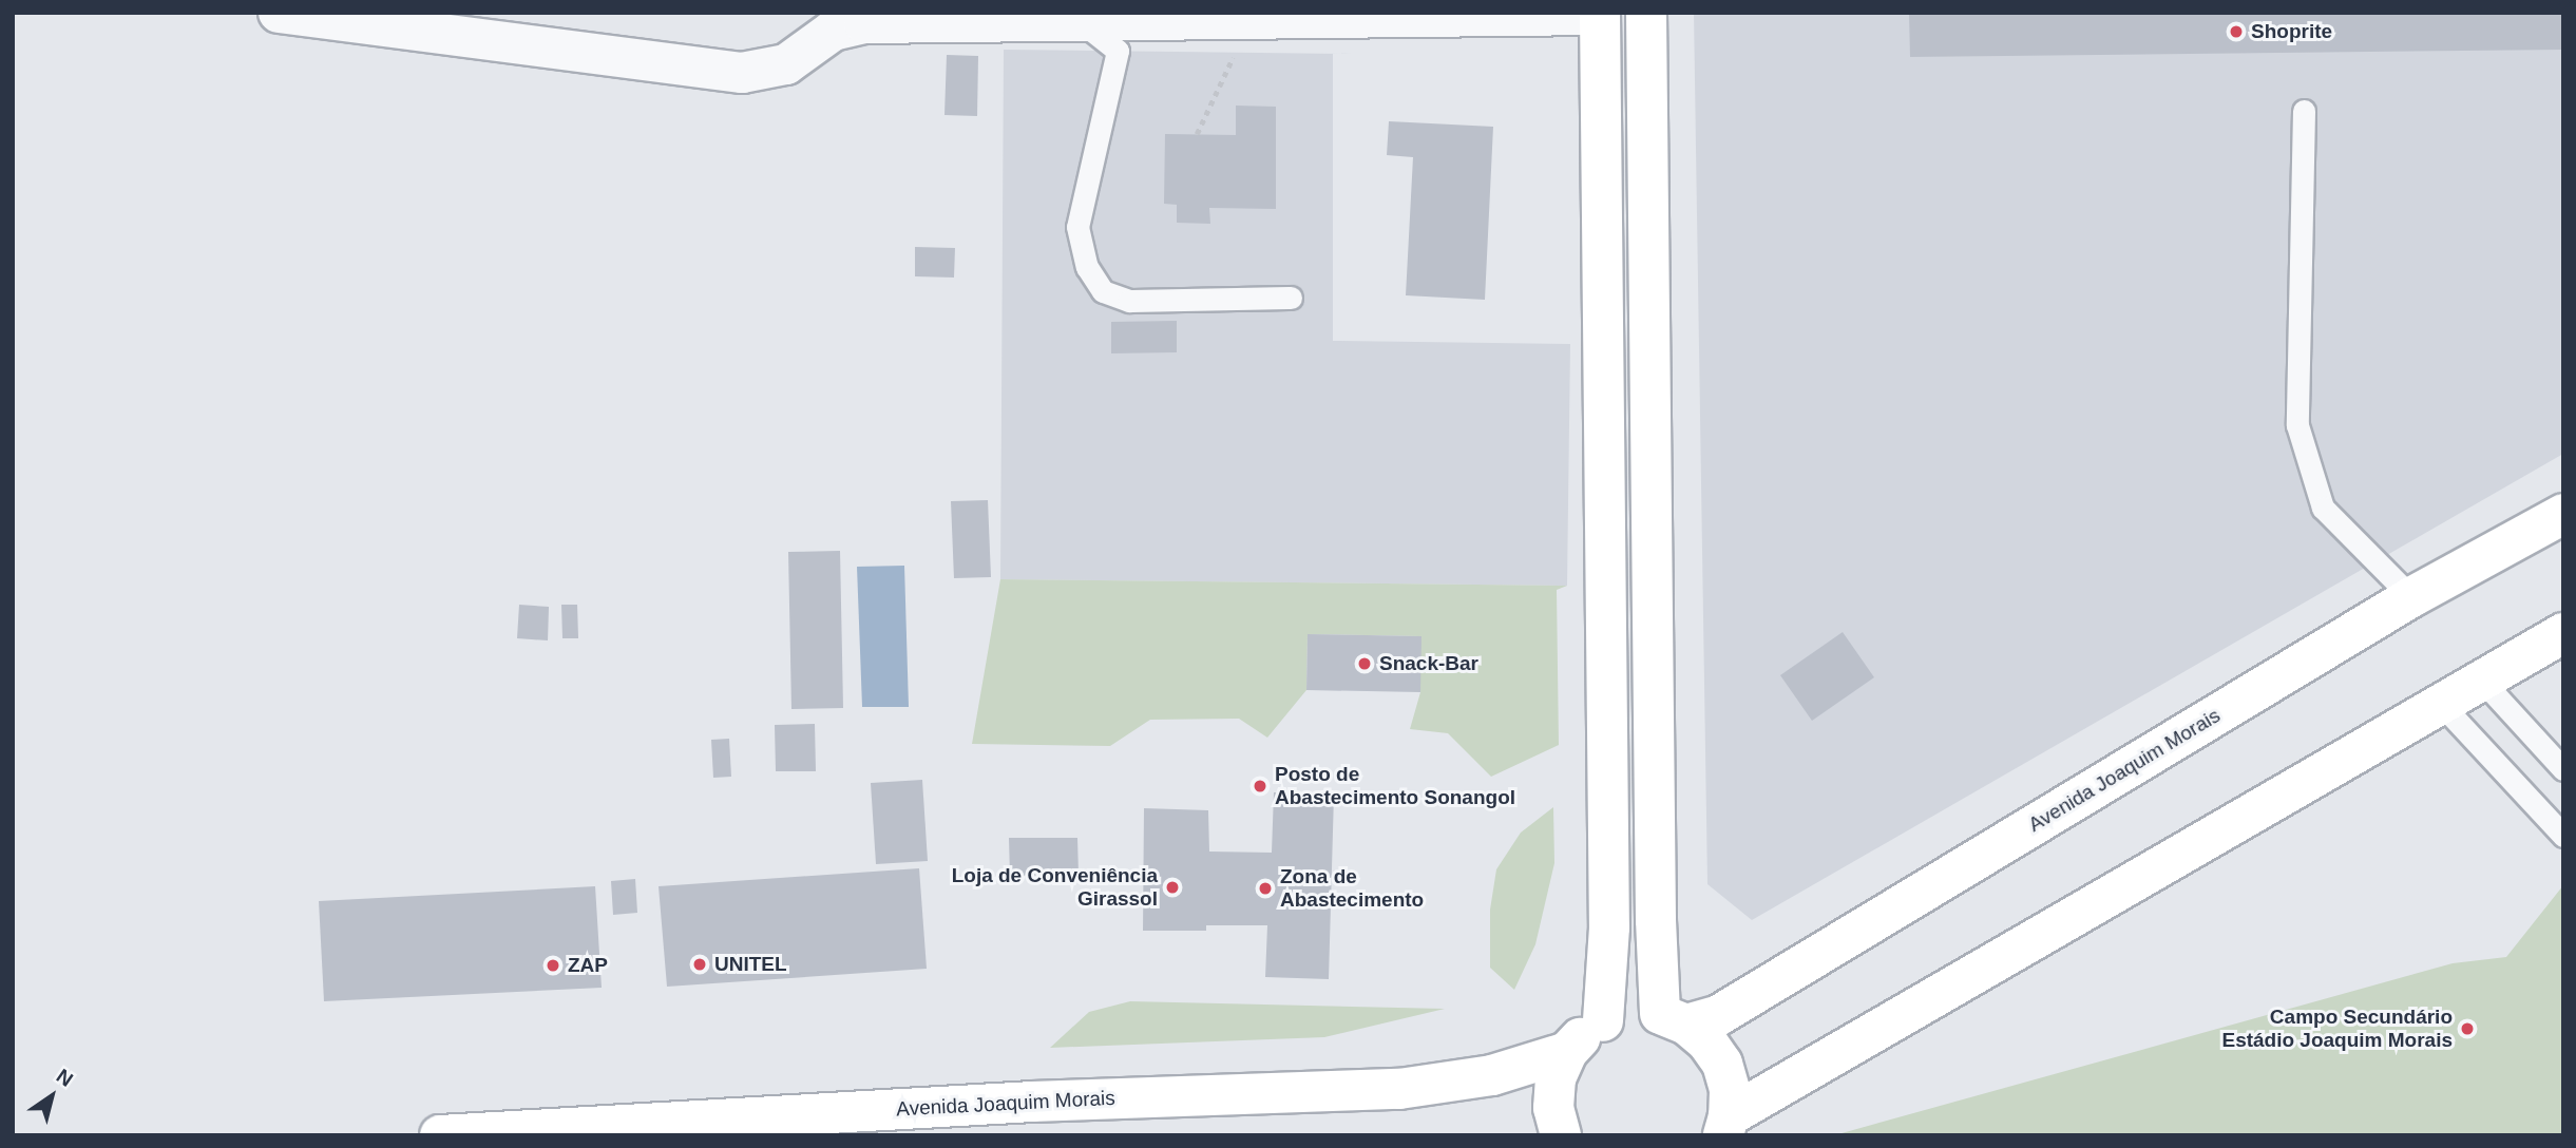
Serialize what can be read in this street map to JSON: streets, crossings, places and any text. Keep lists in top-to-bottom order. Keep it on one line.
{"streets":{"street":["Avenida Joaquim Morais"]},"places":["Shoprite","Snack-Bar","Posto de Abastecimento Sonangol","Loja de Conveniência Girassol","Zona de Abastecimento","UNITEL","ZAP","Campo Secundário Estádio Joaquim Morais"],"north":"top right"}
